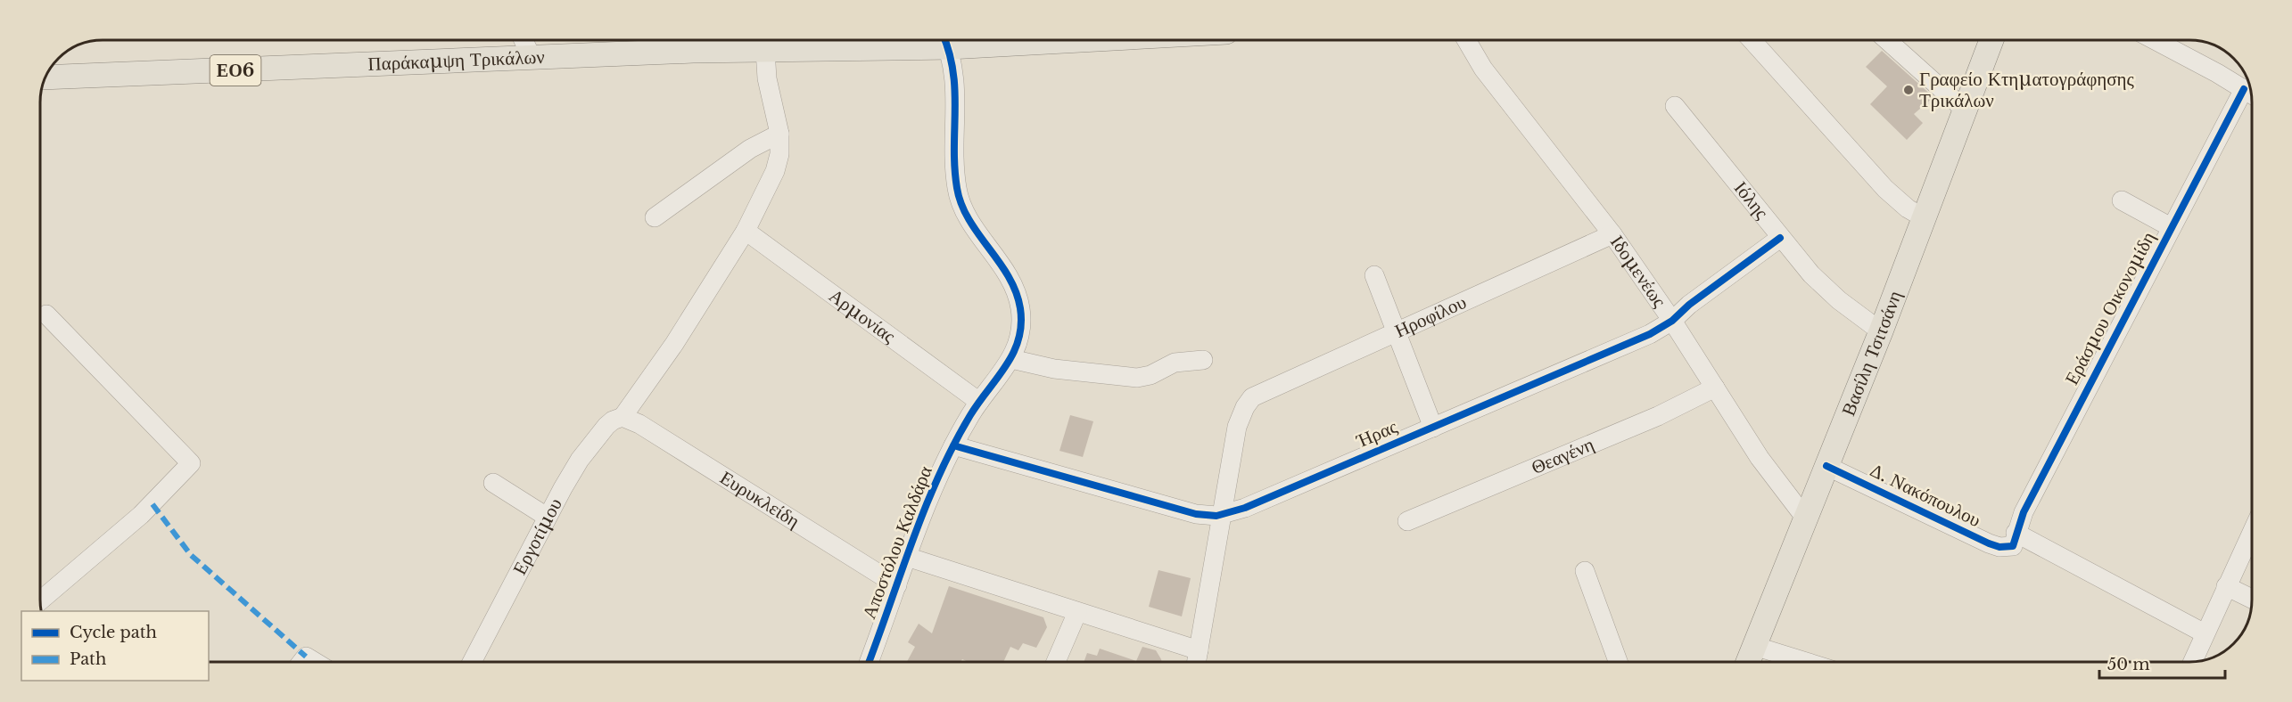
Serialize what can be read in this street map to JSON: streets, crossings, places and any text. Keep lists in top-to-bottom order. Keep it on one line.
{"streets":{"main road":["Παράκαμψη Τρικάλων","ΕΟ6","Βασίλη Τσιτσάνη"],"street":["Ιόλης","Ιδομενέως","Εράσμου Οικονομίδη","Αρμονίας","Ηροφίλου","Ήρας","Θεαγένη","Δ. Νακόπουλου","Ευρυκλείδη","Εργοτίμου","Αποστόλου Καλδάρα"]},"crossings":[["Παράκαμψη Τρικάλων","Εργοτίμου"],["Ιόλης","Βασίλη Τσιτσάνη"],["Ιόλης","Ήρας"],["Ιδομενέως","Ηροφίλου"],["Ιδομενέως","Βασίλη Τσιτσάνη"],["Ιδομενέως","Ήρας"],["Ιδομενέως","Θεαγένη"],["Εράσμου Οικονομίδη","Δ. Νακόπουλου"],["Αρμονίας","Εργοτίμου"],["Αρμονίας","Αποστόλου Καλδάρα"],["Ηροφίλου","Ήρας"],["Βασίλη Τσιτσάνη","Δ. Νακόπουλου"],["Ήρας","Αποστόλου Καλδάρα"],["Ευρυκλείδη","Εργοτίμου"],["Ευρυκλείδη","Αποστόλου Καλδάρα"]],"places":["Γραφείο Κτηματογράφησης Τρικάλων"],"legend":["Cycle path","Path"],"scale_bar":"50 m"}
